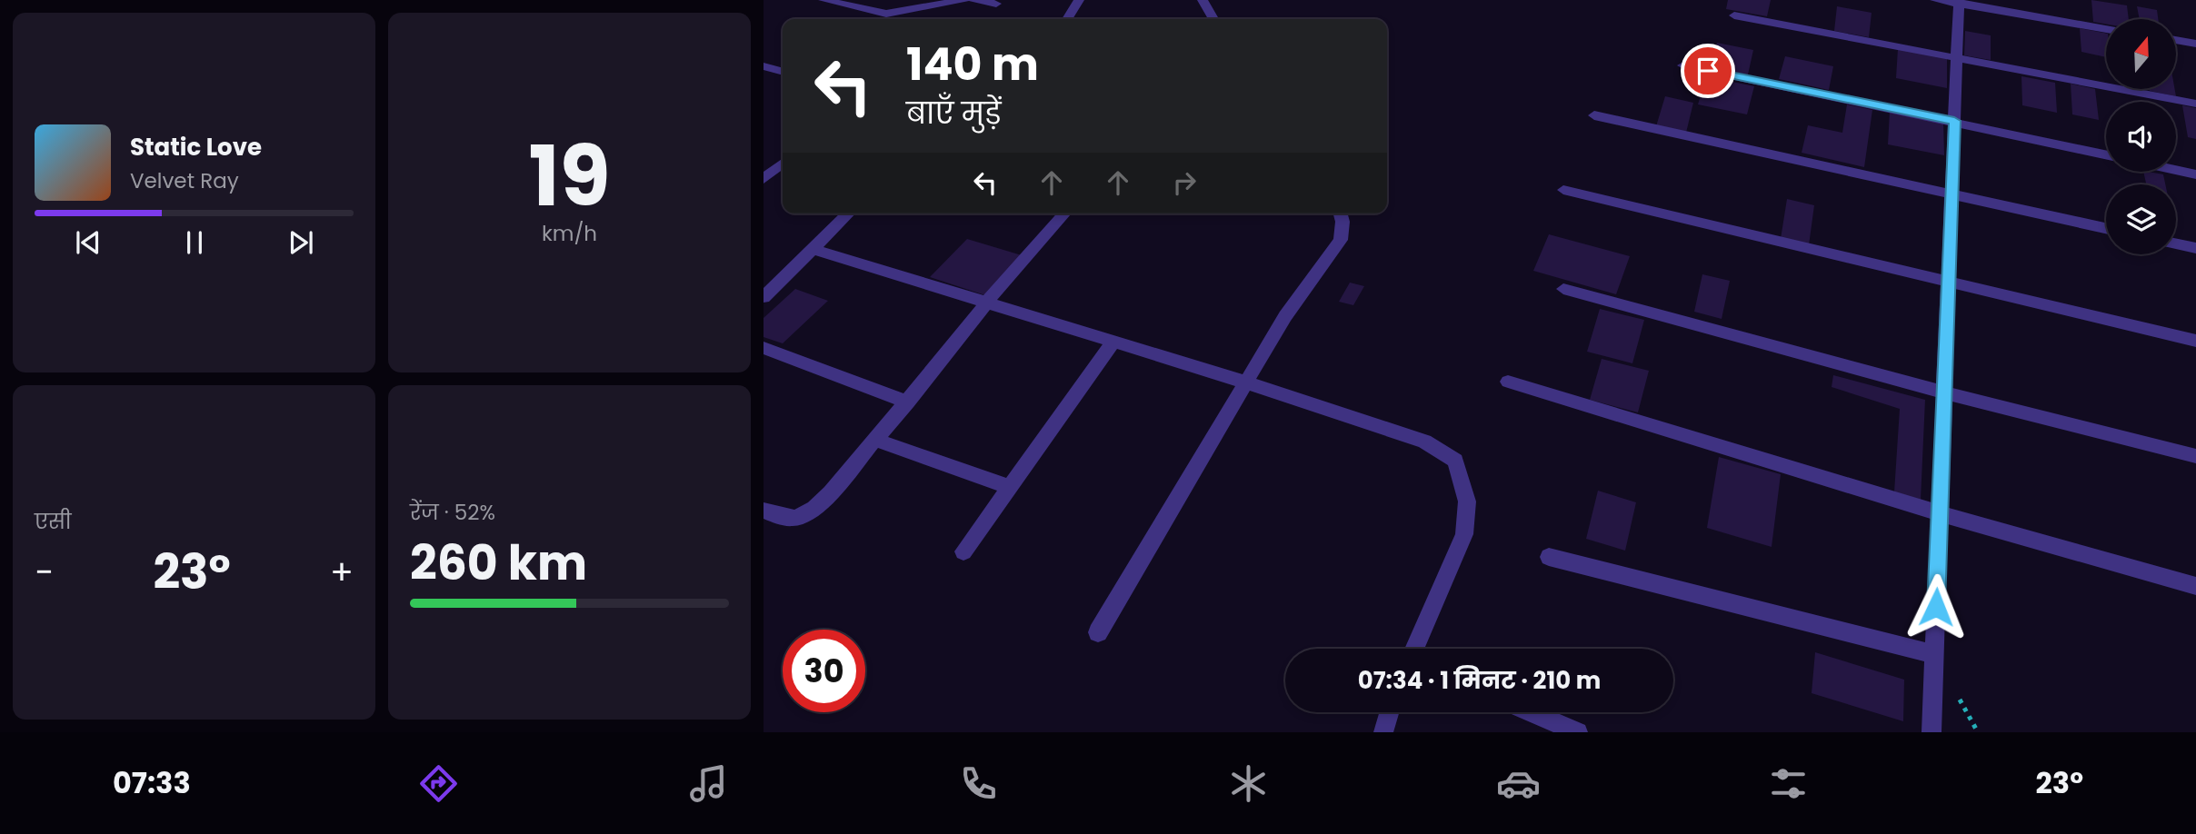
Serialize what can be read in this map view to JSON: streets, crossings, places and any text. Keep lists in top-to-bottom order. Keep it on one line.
{"north":"top","page":{"tile":[["19","km/h"],"एसी",["रेंज · 52%","260 km"]],"turn":["140 m","बाएँ मुड़ें"],"song":["Static Love","Velvet Ray"],"heat":["−","23°","+"],"limit":"30","trip":"07:34 · 1 मिनट · 210 m","tabs":["07:33","23°"]}}
